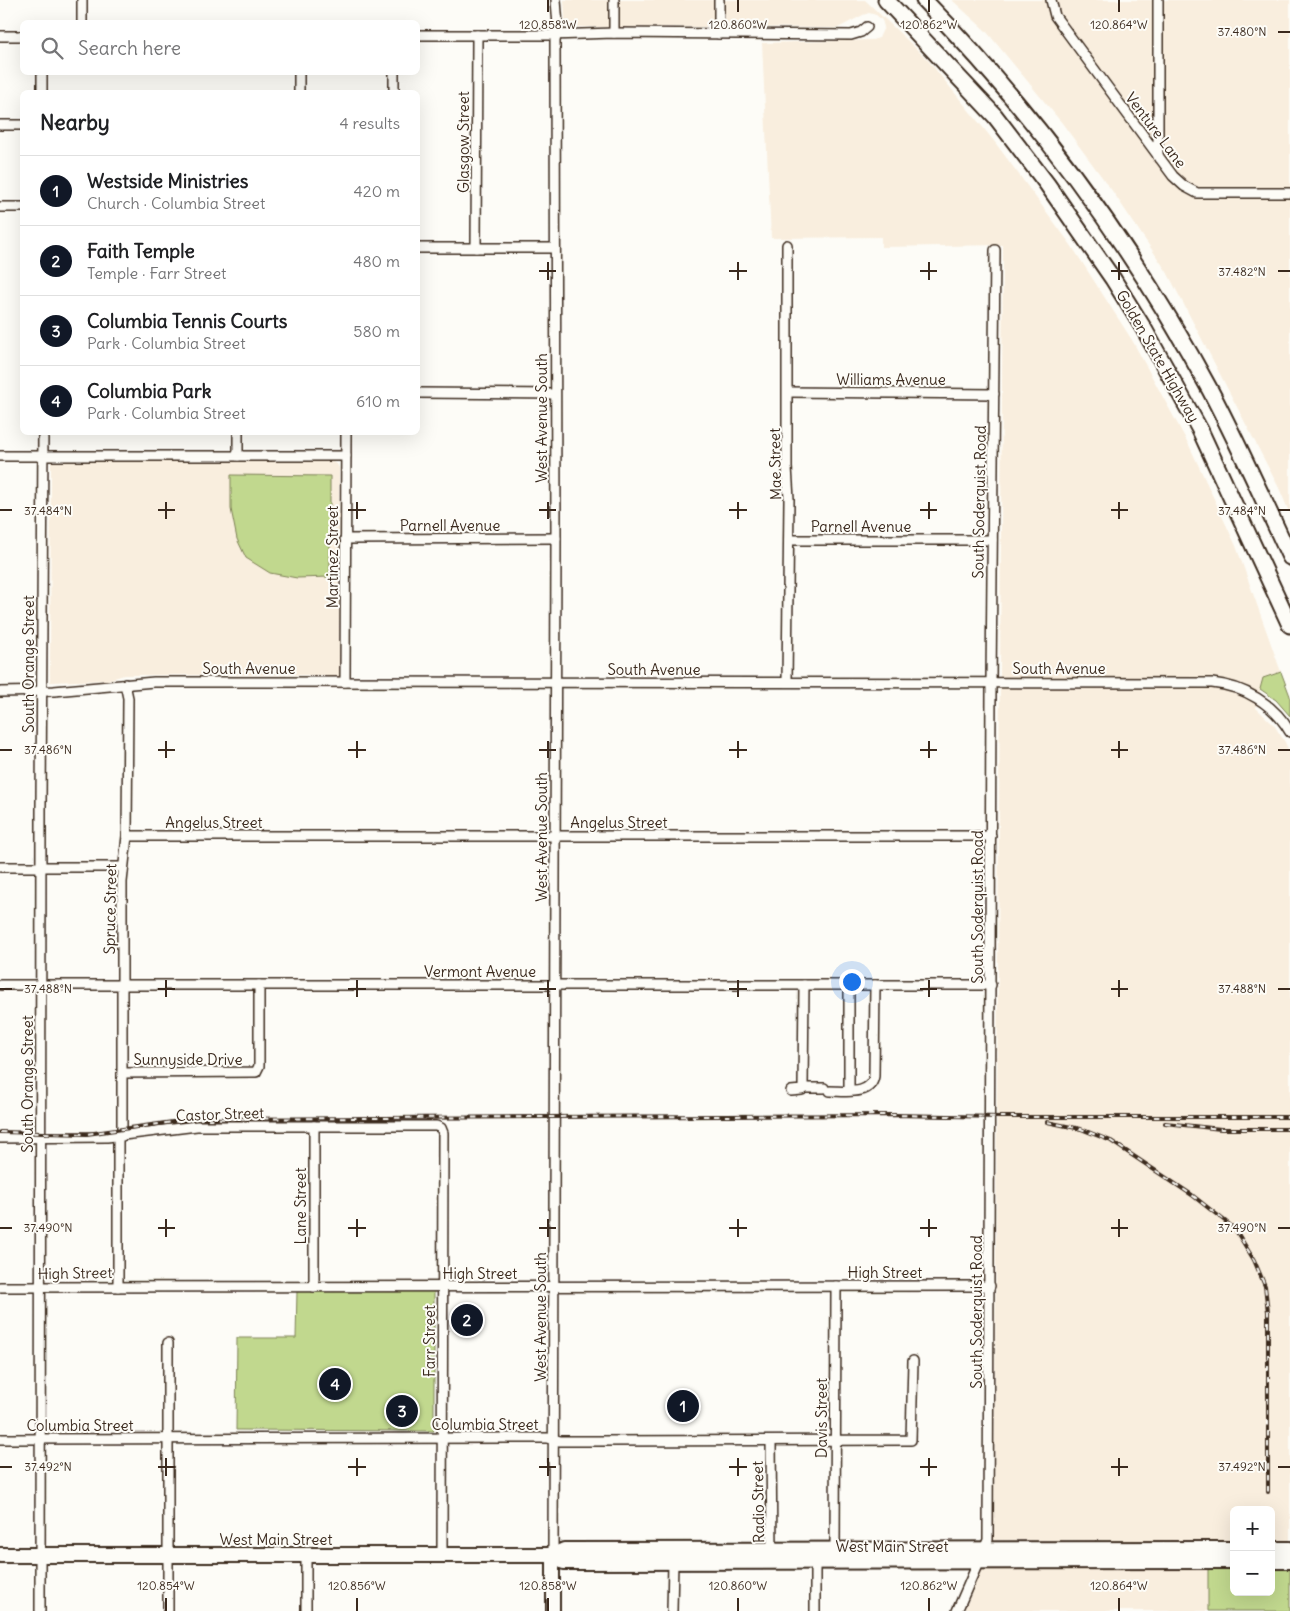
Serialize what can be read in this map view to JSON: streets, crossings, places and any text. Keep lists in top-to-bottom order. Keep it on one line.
{"streets":{"highway":["Golden State Highway"],"main road":["West Main Street"],"street":["Venture Lane","Glasgow Street","Williams Avenue","West Avenue South","Mae Street","South Soderquist Road","Parnell Avenue","Martinez Street","South Orange Street","South Avenue","Angelus Street","Spruce Street","Vermont Avenue","Sunnyside Drive","Castor Street","Lane Street","High Street","Farr Street","Davis Street","Columbia Street","Radio Street"]},"crossings":[["Williams Avenue","Mae Street"],["Williams Avenue","South Soderquist Road"],["West Avenue South","Parnell Avenue"],["West Avenue South","South Avenue"],["West Avenue South","Angelus Street"],["West Avenue South","Vermont Avenue"],["West Avenue South","High Street"],["West Avenue South","Columbia Street"],["West Avenue South","West Main Street"],["Mae Street","Parnell Avenue"],["Mae Street","South Avenue"],["South Soderquist Road","Parnell Avenue"],["South Soderquist Road","South Avenue"],["South Soderquist Road","Angelus Street"],["South Soderquist Road","Vermont Avenue"],["South Soderquist Road","High Street"],["South Soderquist Road","West Main Street"],["Parnell Avenue","Martinez Street"],["Martinez Street","South Avenue"],["South Orange Street","South Avenue"],["South Orange Street","Vermont Avenue"],["South Orange Street","Castor Street"],["South Orange Street","High Street"],["South Orange Street","Columbia Street"],["South Orange Street","West Main Street"],["South Avenue","Spruce Street"],["Angelus Street","Spruce Street"],["Spruce Street","Vermont Avenue"],["Spruce Street","Sunnyside Drive"],["Spruce Street","Castor Street"],["Spruce Street","High Street"],["Vermont Avenue","Sunnyside Drive"],["Castor Street","Lane Street"],["Castor Street","Farr Street"],["Lane Street","High Street"],["High Street","Farr Street"],["High Street","Davis Street"],["Farr Street","Columbia Street"],["Farr Street","West Main Street"],["Davis Street","Columbia Street"],["Davis Street","West Main Street"],["Columbia Street","Radio Street"],["Radio Street","West Main Street"]],"page":{"search":"Search here","heading":["Nearby","4 results"],"list":[{"mark":"1","name":"Westside Ministries","note":"Church · Columbia Street","value":"420 m"},{"mark":"2","name":"Faith Temple","note":"Temple · Farr Street","value":"480 m"},{"mark":"3","name":"Columbia Tennis Courts","note":"Park · Columbia Street","value":"580 m"},{"mark":"4","name":"Columbia Park","note":"Park · Columbia Street","value":"610 m"}],"pins":["2","4","1","3"],"map_buttons":["+","−"]},"coordinates":["120.858°W","120.860°W","120.862°W","120.864°W","37.480°N","37.482°N","37.484°N","37.486°N","37.488°N","37.490°N","37.492°N","120.854°W","120.856°W"]}
